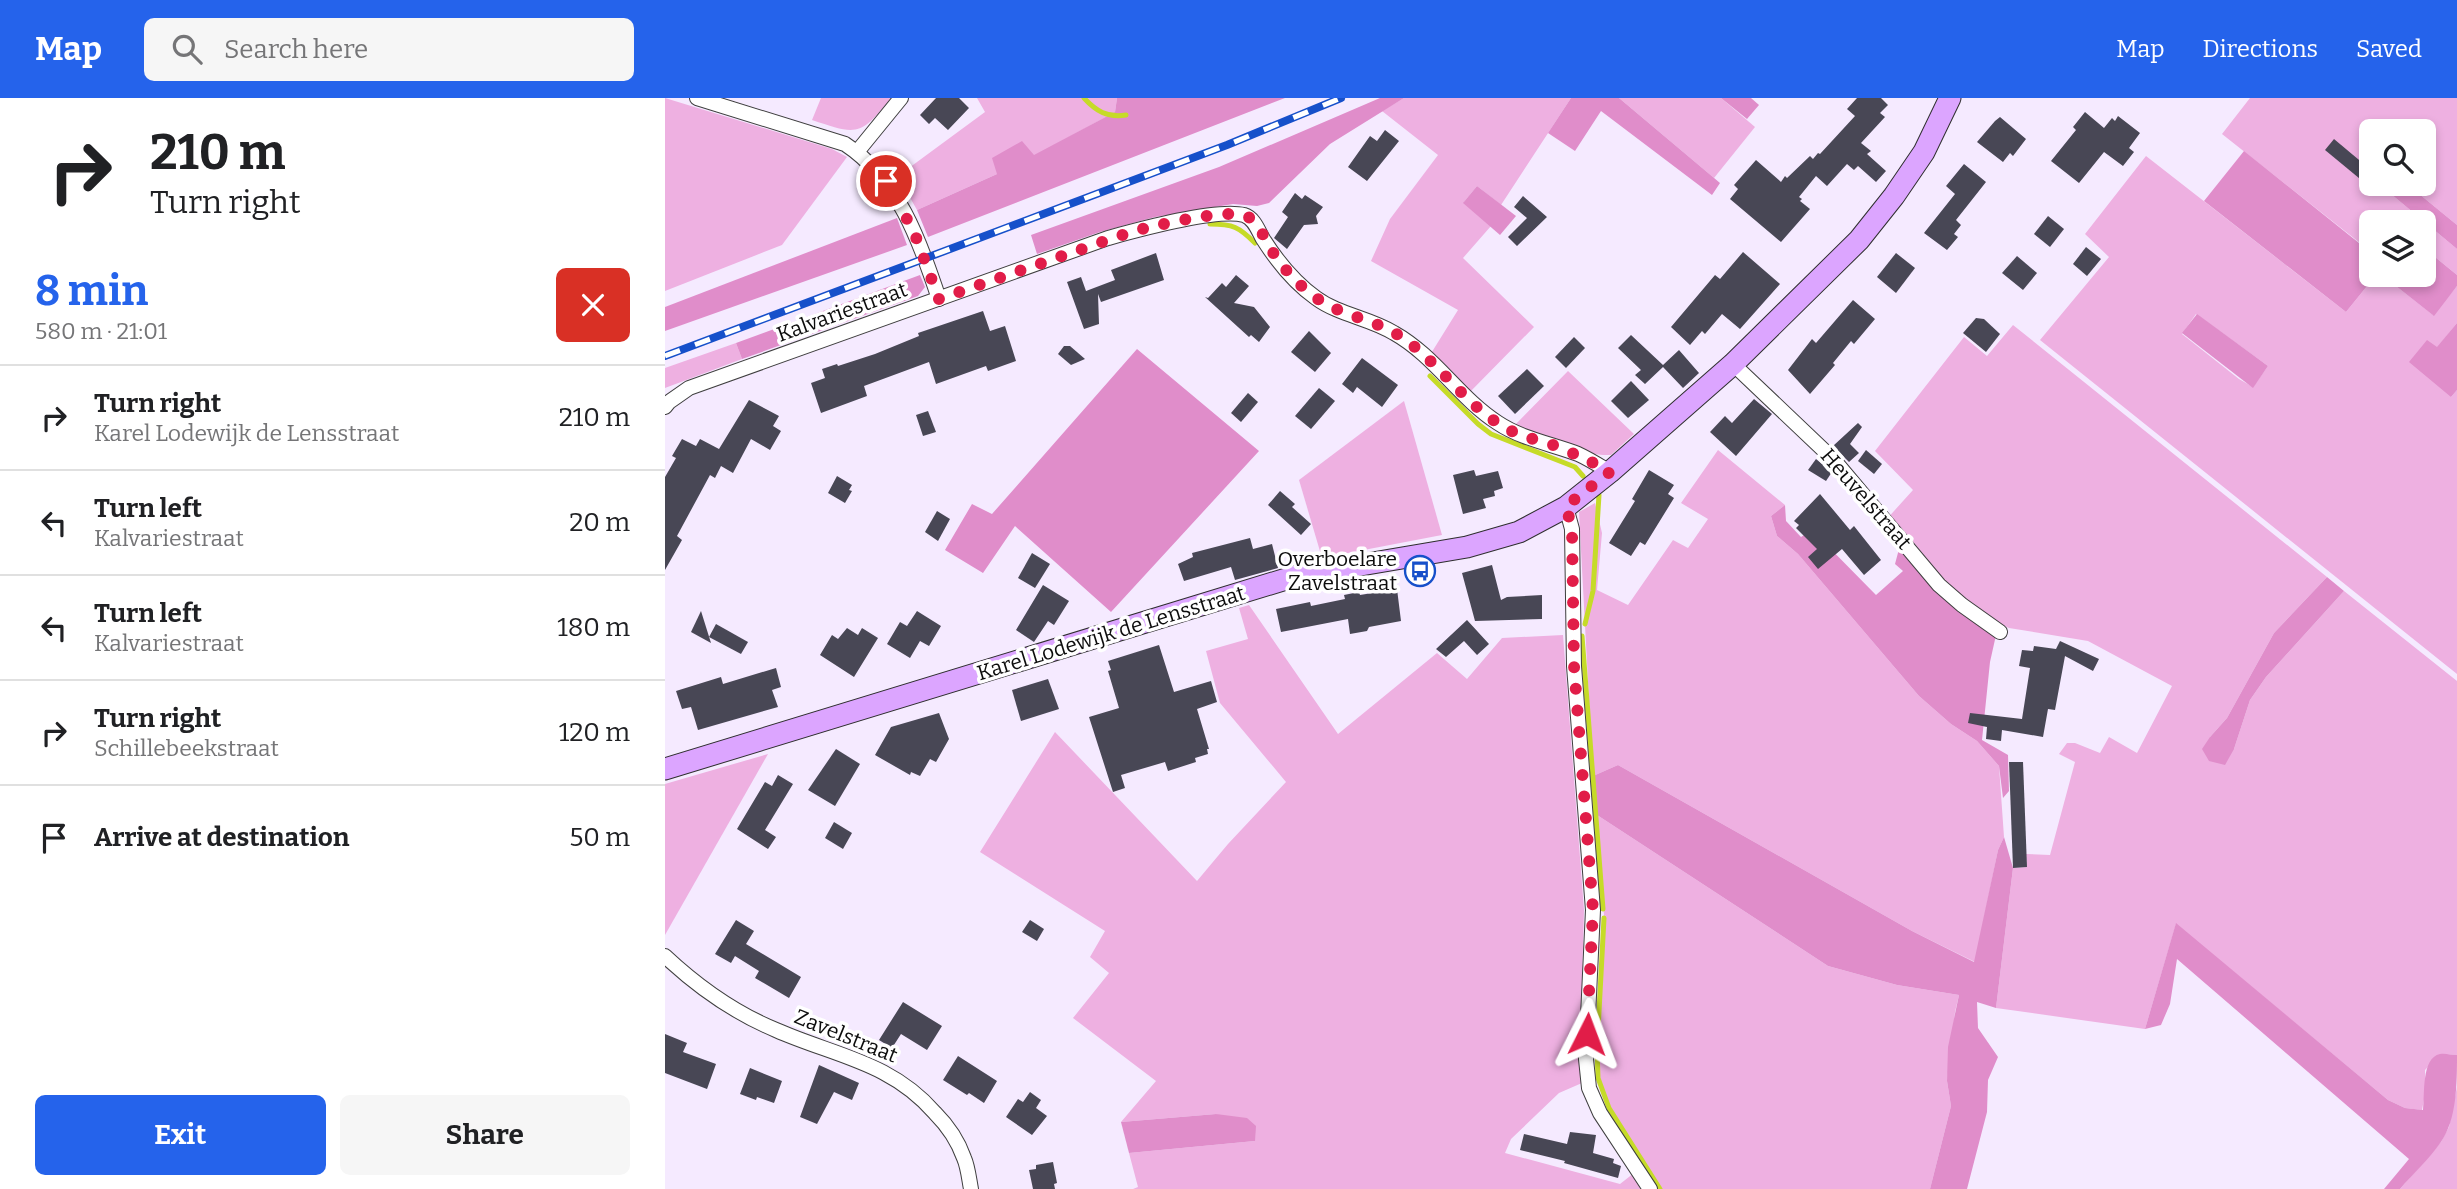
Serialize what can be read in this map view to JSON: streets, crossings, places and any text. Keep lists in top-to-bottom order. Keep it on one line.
{"streets":{"street":["Kalvariestraat","Heuvelstraat","Karel Lodewijk de Lensstraat","Zavelstraat"]},"crossings":[["Kalvariestraat","Karel Lodewijk de Lensstraat"]],"places":{"bus stop":["Overboelare Zavelstraat"]},"page":{"header":"Map","search":"Search here","nav":["Map","Directions","Saved"],"turn":["210 m","Turn right"],"heading":["8 min","580 m · 21:01"],"list":[{"name":"Turn right","note":"Karel Lodewijk de Lensstraat","value":"210 m"},{"name":"Turn left","note":"Kalvariestraat","value":"20 m"},{"name":"Turn left","note":"Kalvariestraat","value":"180 m"},{"name":"Turn right","note":"Schillebeekstraat","value":"120 m"},{"name":"Arrive at destination","value":"50 m"}],"buttons":["Exit","Share"]}}
